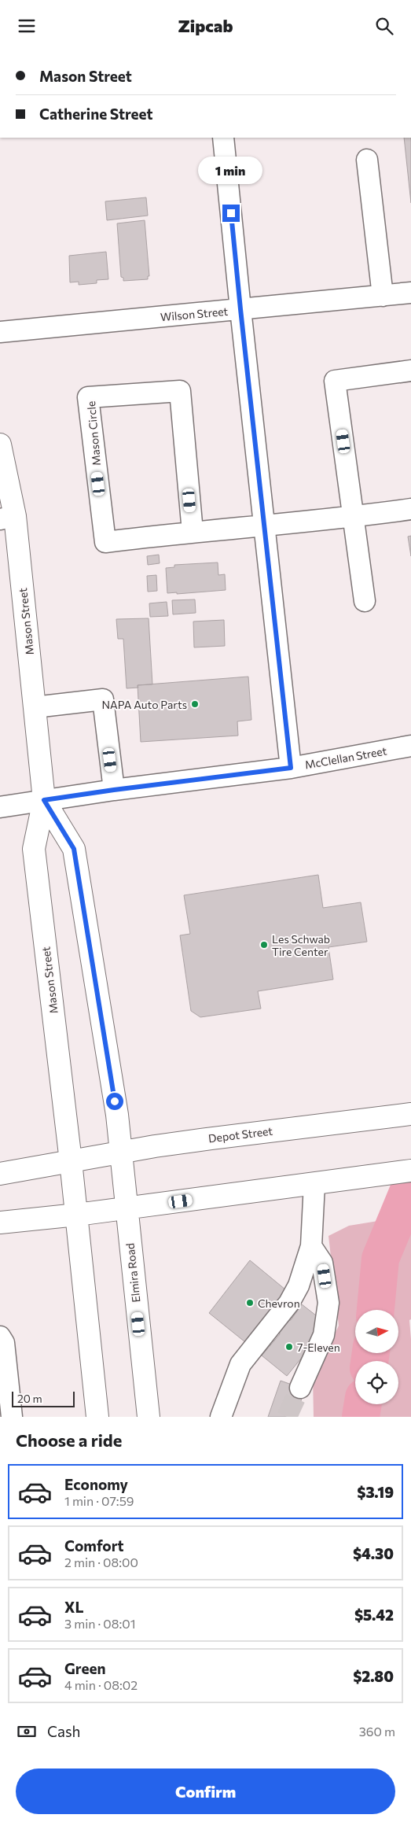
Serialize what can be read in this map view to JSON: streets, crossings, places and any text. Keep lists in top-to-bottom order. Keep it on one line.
{"streets":{"main road":["Mason Street","Depot Street","Elmira Road"],"street":["Wilson Street","Mason Circle","McClellan Street"]},"crossings":[["Mason Street","McClellan Street"],["Mason Street","Depot Street"],["Mason Street","Elmira Road"],["Depot Street","Elmira Road"]],"places":["NAPA Auto Parts","Les Schwab Tire Center","Chevron","7-Eleven"],"scale_bar":"20 m","north":"right","page":{"header":"Zipcab","banner":["Mason Street","Catherine Street"],"bubble":"1 min","scale":"20 m","heading":"Choose a ride","list":[{"name":"Economy","note":"1 min · 07:59","value":"$3.19"},{"name":"Comfort","note":"2 min · 08:00","value":"$4.30"},{"name":"XL","note":"3 min · 08:01","value":"$5.42"},{"name":"Green","note":"4 min · 08:02","value":"$2.80"}],"pay":["Cash","360 m"],"buttons":"Confirm"}}
